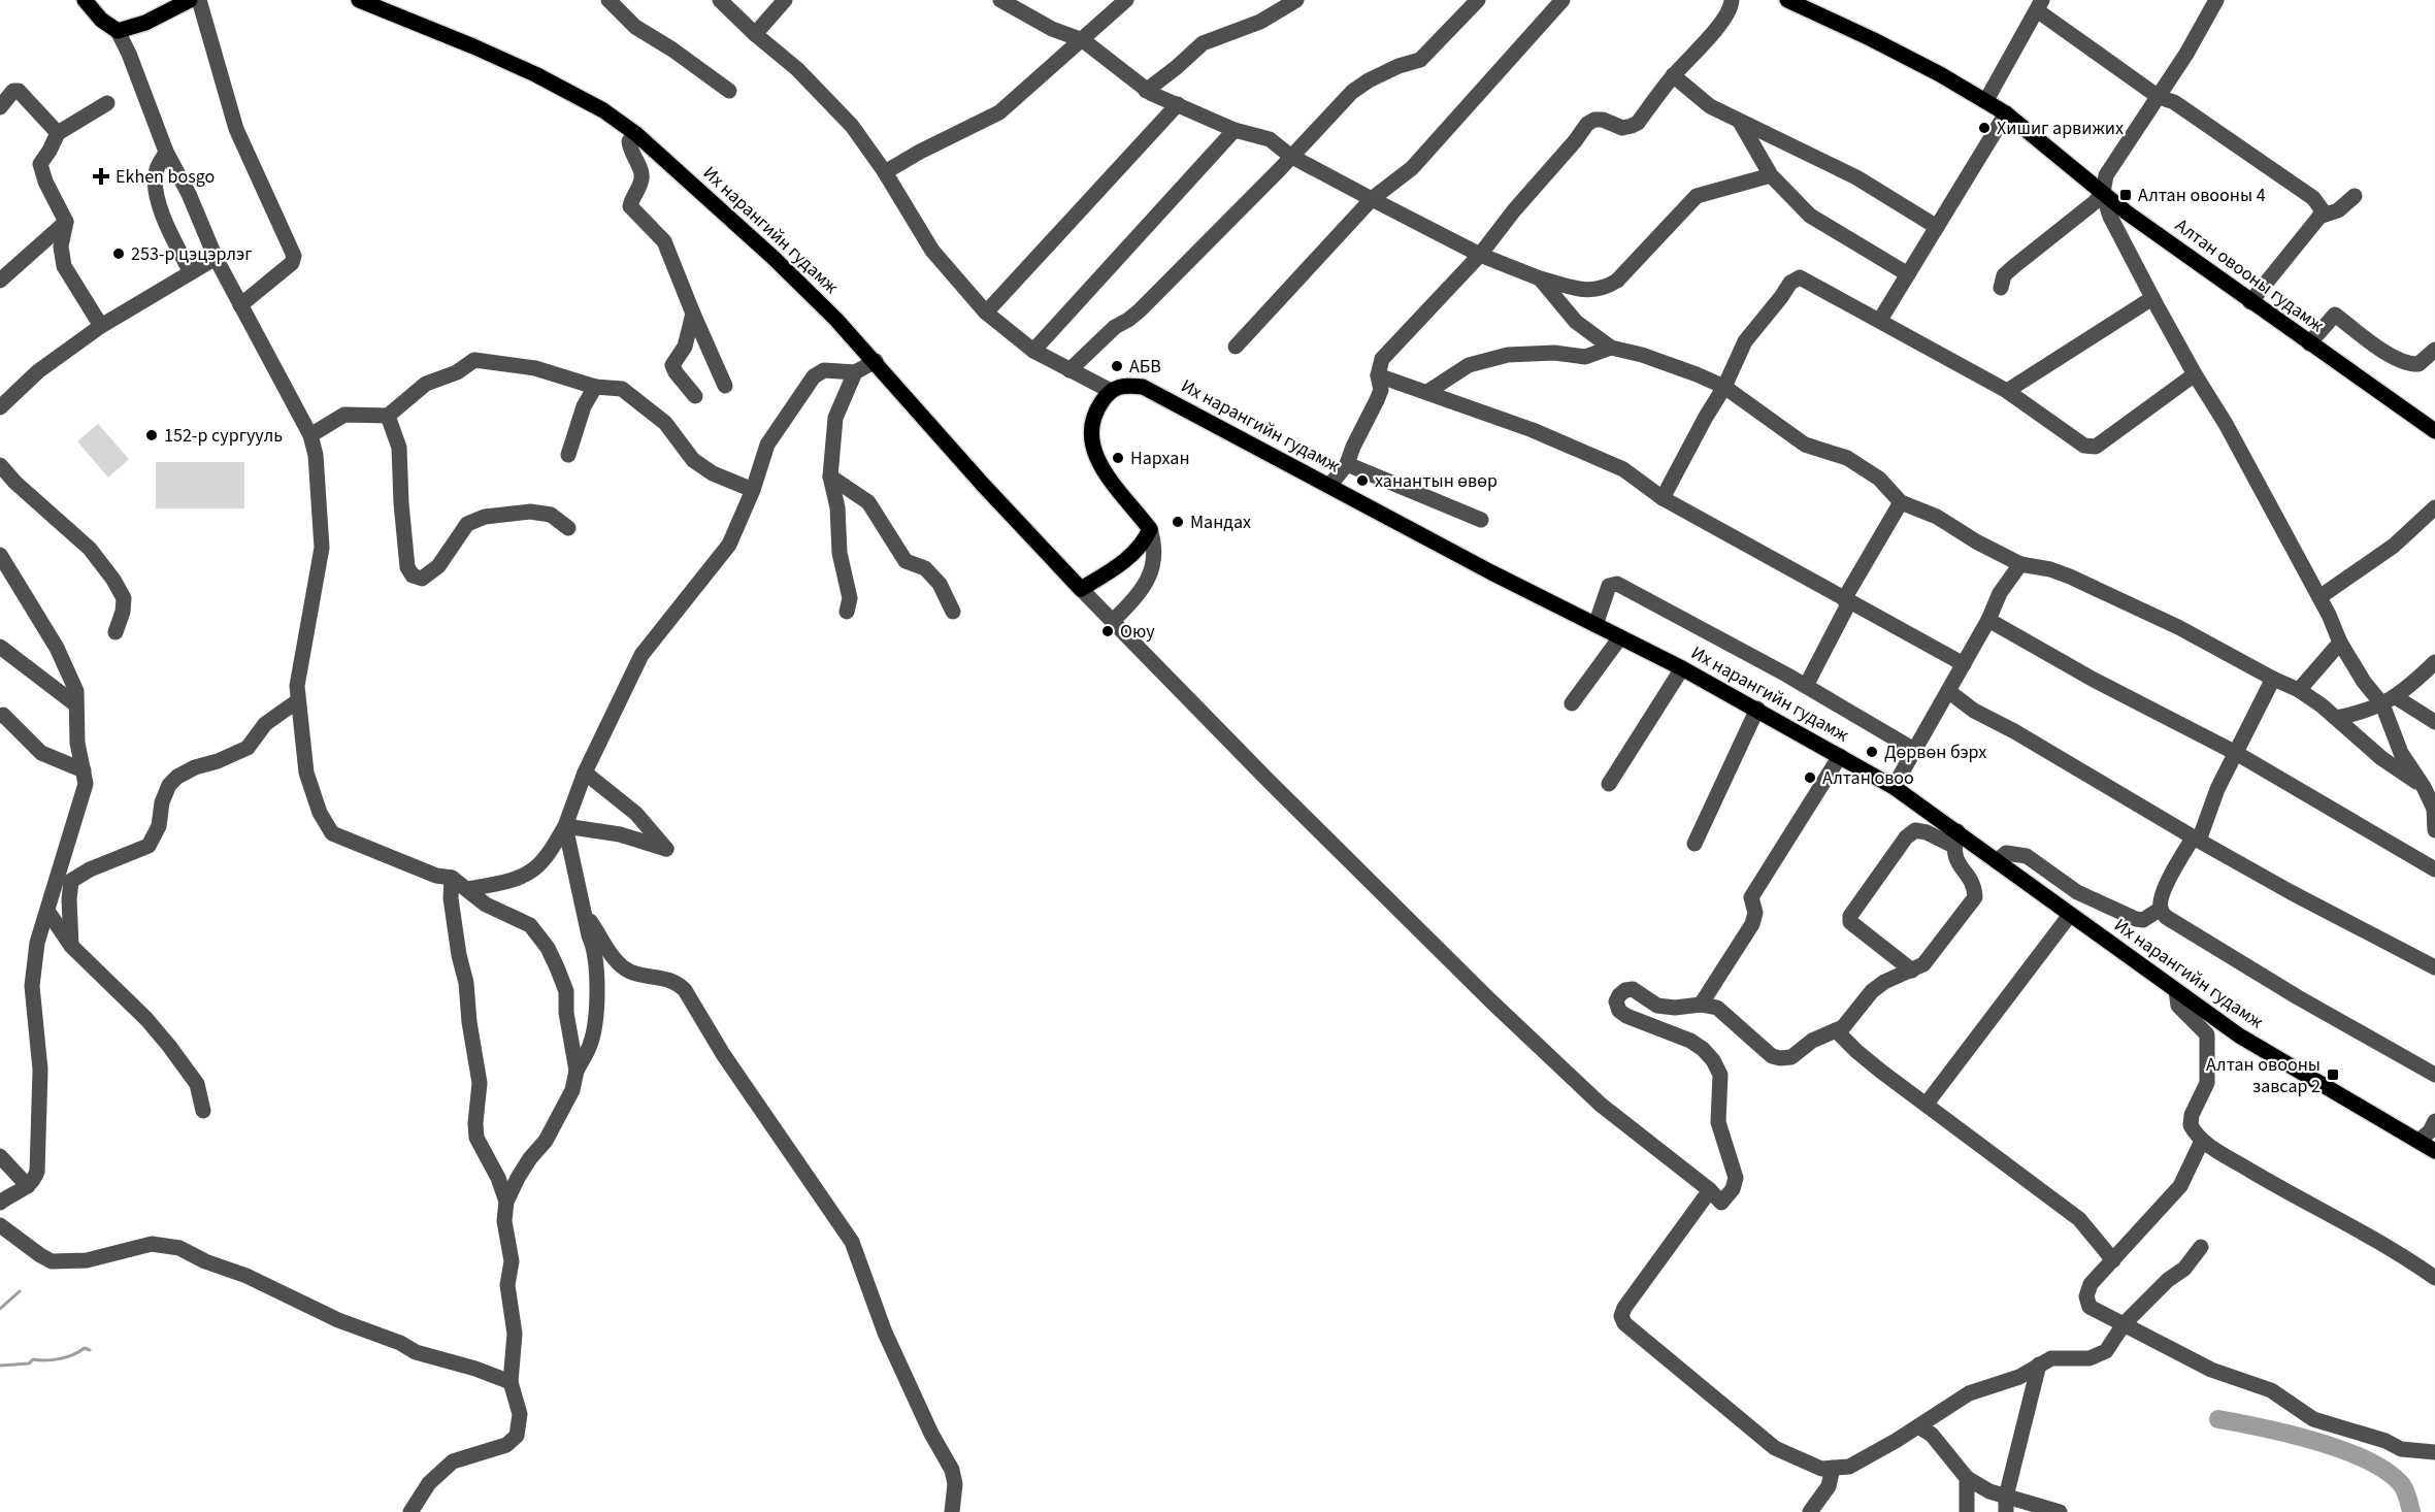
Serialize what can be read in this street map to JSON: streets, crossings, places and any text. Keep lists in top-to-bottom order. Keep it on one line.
{"streets":{"main road":["Их нарангийн гудамж","Алтан овооны гудамж"]},"places":{"other":["Хишиг арвижих","253-р цэцэрлэг","АБВ","152-р сургууль","Нархан","ханантын өвөр","Мандах","Оюу","Дөрвөн бэрх","Алтан овоо"],"health":["Ekhen bosgo"],"transit":["Алтан овооны 4","Алтан овооны завсар 2"]}}
